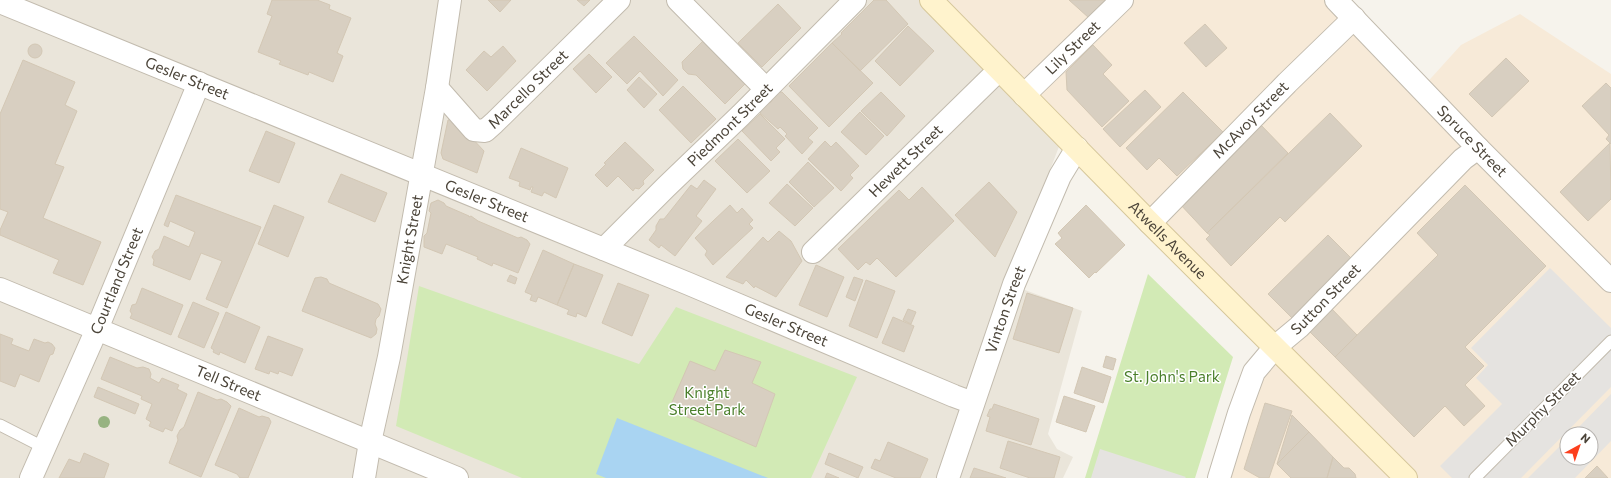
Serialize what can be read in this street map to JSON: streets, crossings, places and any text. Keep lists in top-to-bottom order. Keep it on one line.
{"streets":{"main road":["Atwells Avenue"],"street":["Lily Street","Gesler Street","Marcello Street","McAvoy Street","Piedmont Street","Spruce Street","Hewett Street","Knight Street","Courtland Street","Sutton Street","Vinton Street","Tell Street"],"lane":["Murphy Street"]},"crossings":[["Lily Street","Atwells Avenue"],["Gesler Street","Piedmont Street"],["Gesler Street","Knight Street"],["Gesler Street","Courtland Street"],["Gesler Street","Vinton Street"],["Marcello Street","Knight Street"],["McAvoy Street","Spruce Street"],["McAvoy Street","Atwells Avenue"],["Spruce Street","Sutton Street"],["Hewett Street","Atwells Avenue"],["Knight Street","Tell Street"],["Atwells Avenue","Sutton Street"],["Atwells Avenue","Vinton Street"],["Courtland Street","Tell Street"]],"parks":["St. John's Park","Knight Street Park"],"north":"top right"}
